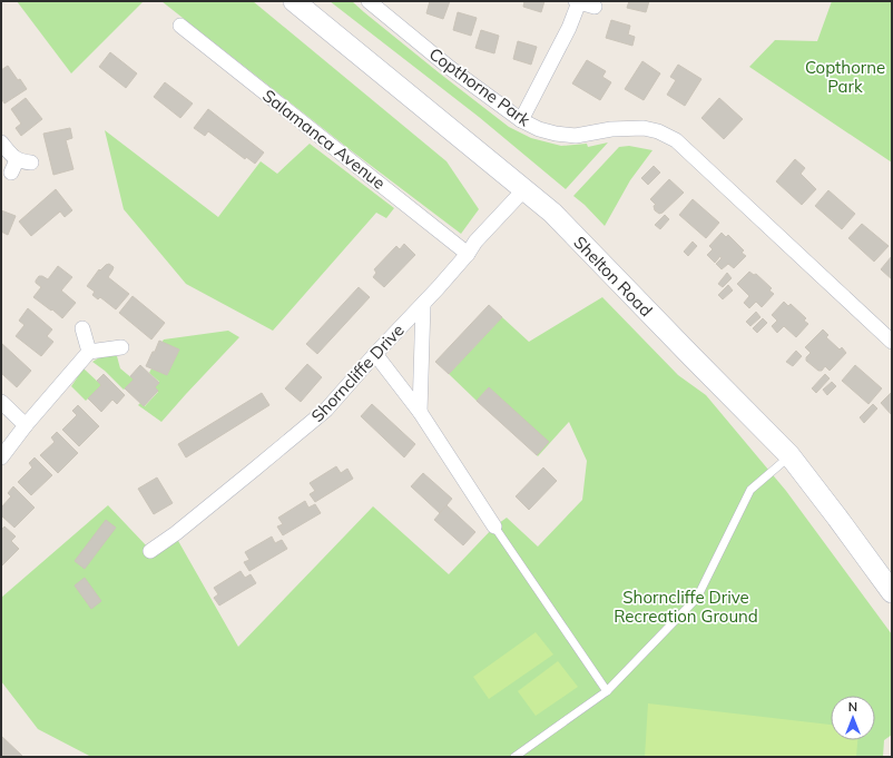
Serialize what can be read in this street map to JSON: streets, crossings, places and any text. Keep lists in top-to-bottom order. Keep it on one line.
{"streets":{"main road":["Shelton Road"],"street":["Copthorne Park","Salamanca Avenue","Shorncliffe Drive"]},"crossings":[["Salamanca Avenue","Shorncliffe Drive"],["Shelton Road","Shorncliffe Drive"]],"parks":["Copthorne Park","Shorncliffe Drive Recreation Ground"],"north":"top"}
